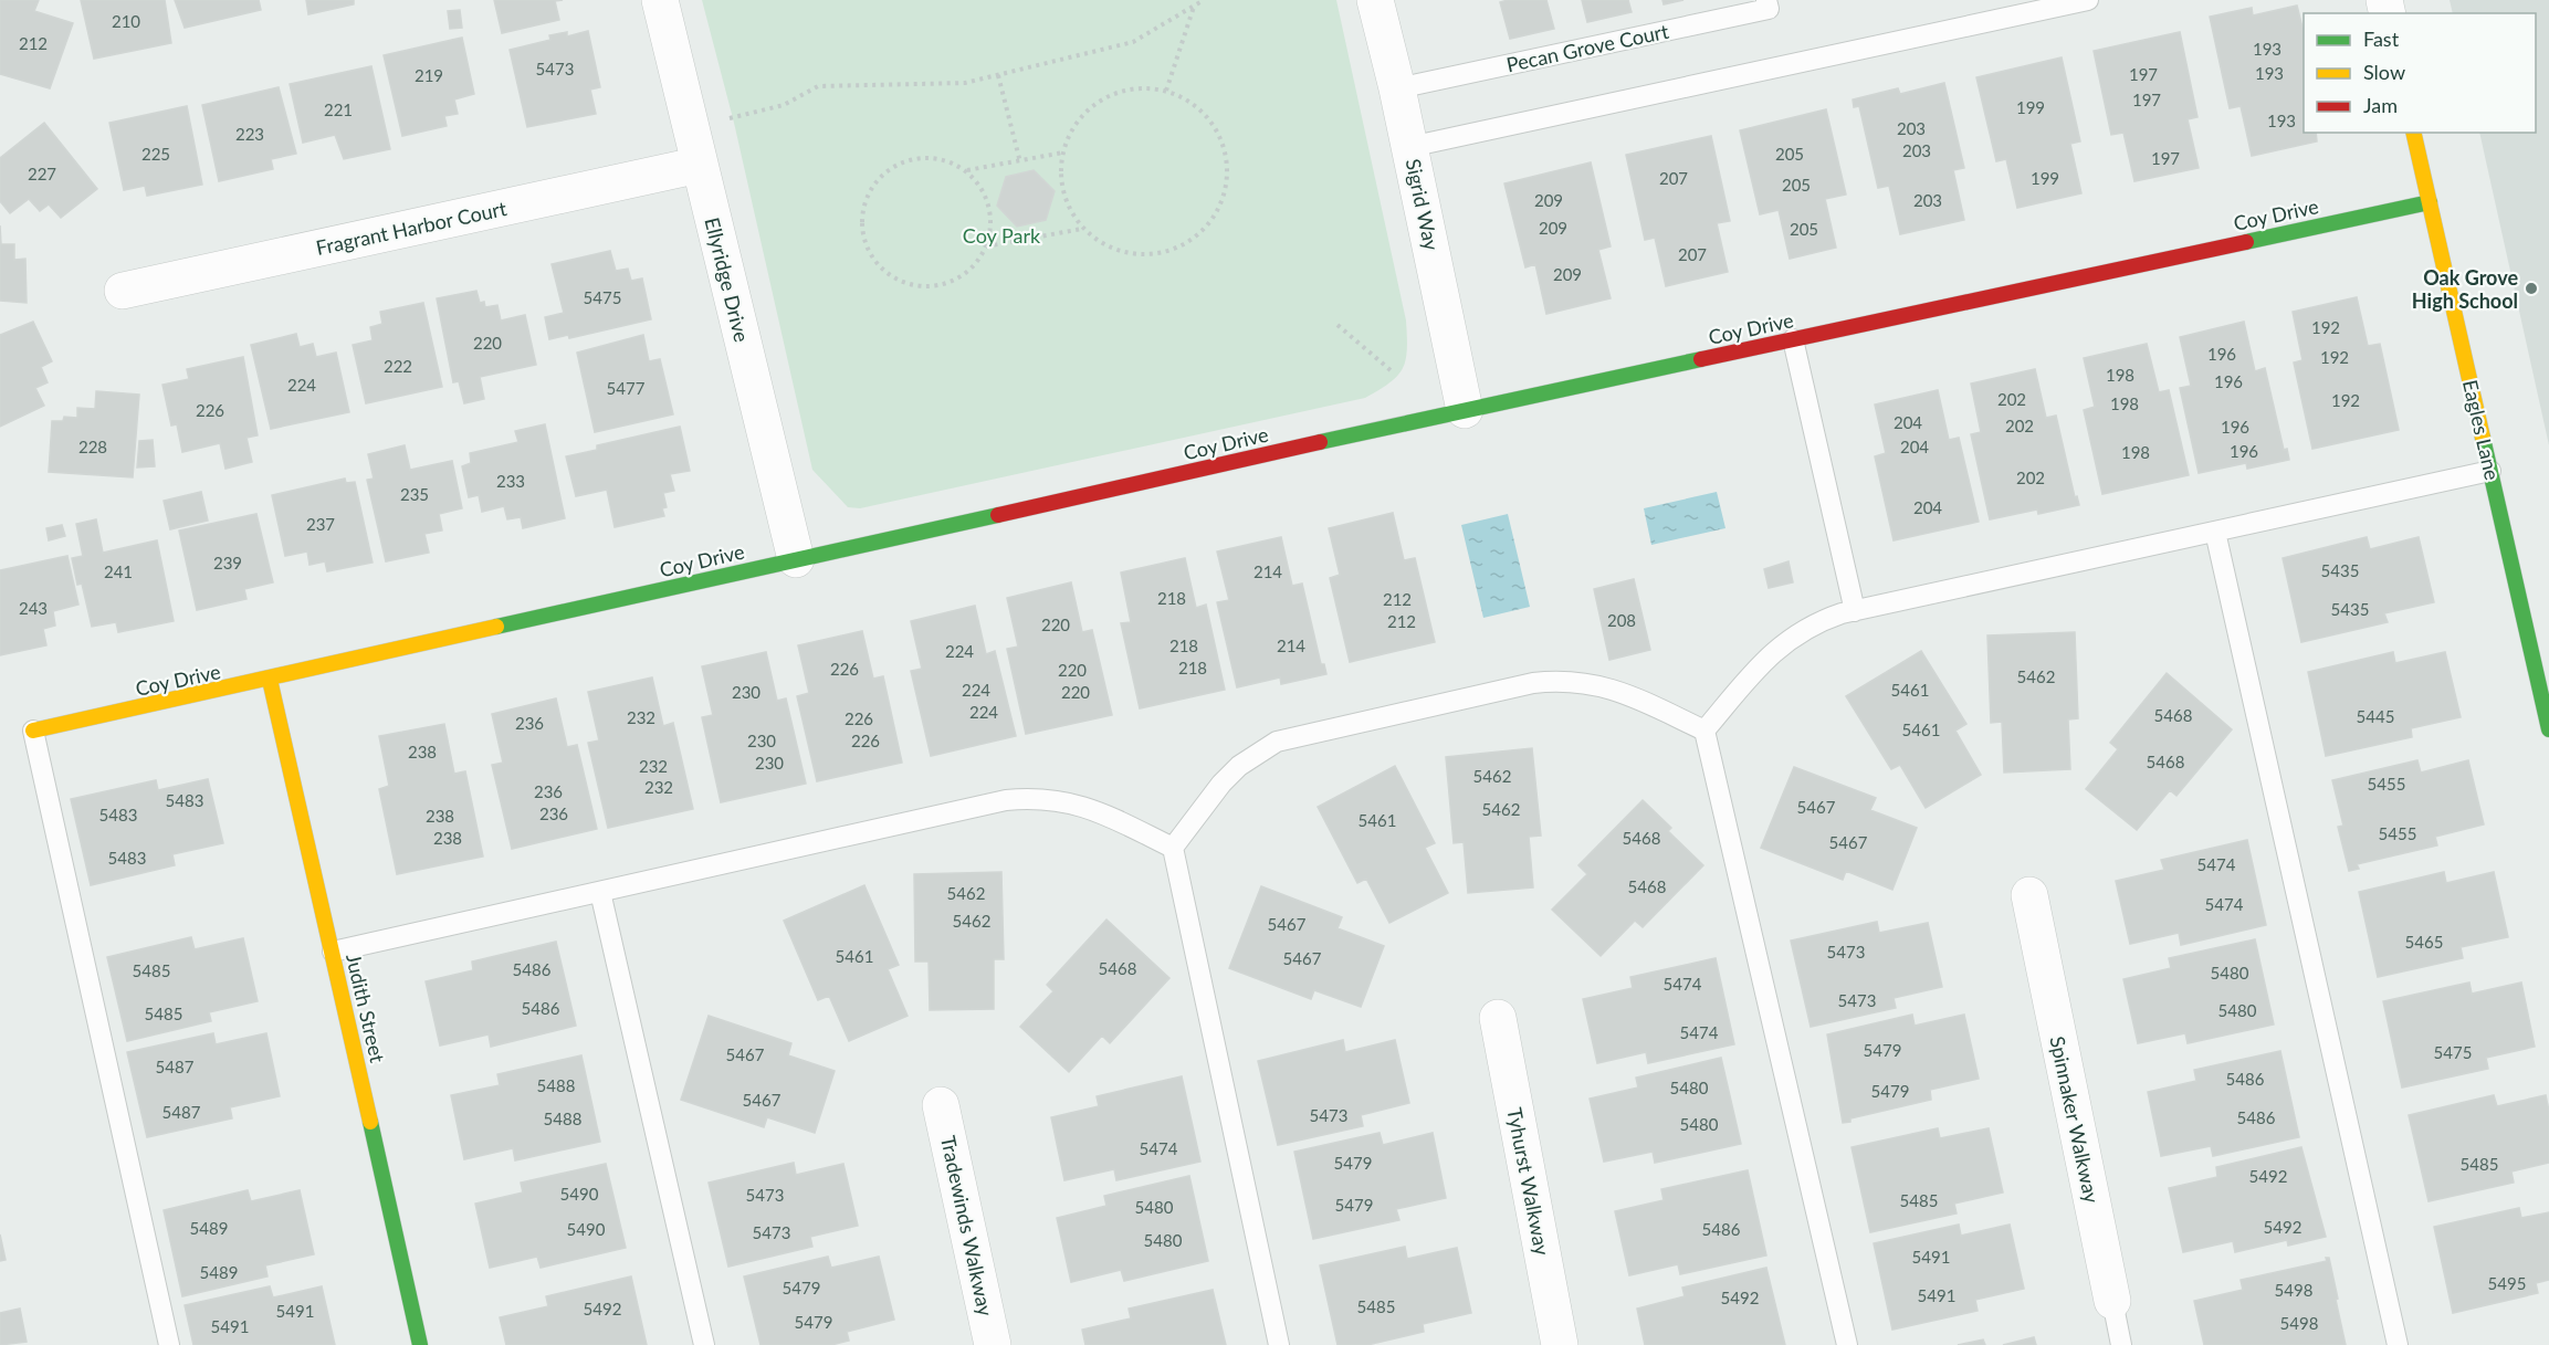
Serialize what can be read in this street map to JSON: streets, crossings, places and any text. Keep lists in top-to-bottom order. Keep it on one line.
{"streets":{"street":["Sigrid Way","Coy Drive","Fragrant Harbor Court","Ellyridge Drive","Eagles Lane","Judith Street","Spinnaker Walkway","Tyhurst Walkway","Tradewinds Walkway"],"lane":["Pecan Grove Court"]},"crossings":[["Pecan Grove Court","Sigrid Way"],["Sigrid Way","Coy Drive"],["Coy Drive","Ellyridge Drive"],["Coy Drive","Eagles Lane"],["Coy Drive","Judith Street"],["Fragrant Harbor Court","Ellyridge Drive"]],"parks":["Coy Park"],"places":["Oak Grove High School"],"house_numbers":["210","212","193","5473","193","197","219","197","199","221","193","203","223","203","225","205","197","227","207","199","205","209","203","209","205","207","209","5475","192","220","196","192","222","198","196","224","5477","202","192","198","226","204","202","196","228","204","196","198","202","233","235","204","237","239","5435","241","214","218","212","243","5435","208","212","220","218","214","224","218","226","220","5462","224","5461","230","220","224","5468","5445","232","226","236","5461","230","226","238","5468","230","232","5462","5455","232","236","5483","5467","5462","236","5483","238","5461","5455","238","5468","5467","5483","5474","5468","5462","5474","5462","5467","5465","5473","5461","5467","5468","5486","5485","5480","5474","5473","5486","5480","5485","5474","5479","5475","5467","5487","5486","5488","5480","5479","5467","5487","5473","5486","5488","5480","5474","5479","5485","5492","5490","5473","5485","5479","5480","5492","5489","5490","5486","5473","5480","5491","5489","5495","5479","5498","5491","5492","5485","5492","5491","5479","5498","5491"],"legend":["Fast","Slow","Jam"]}
